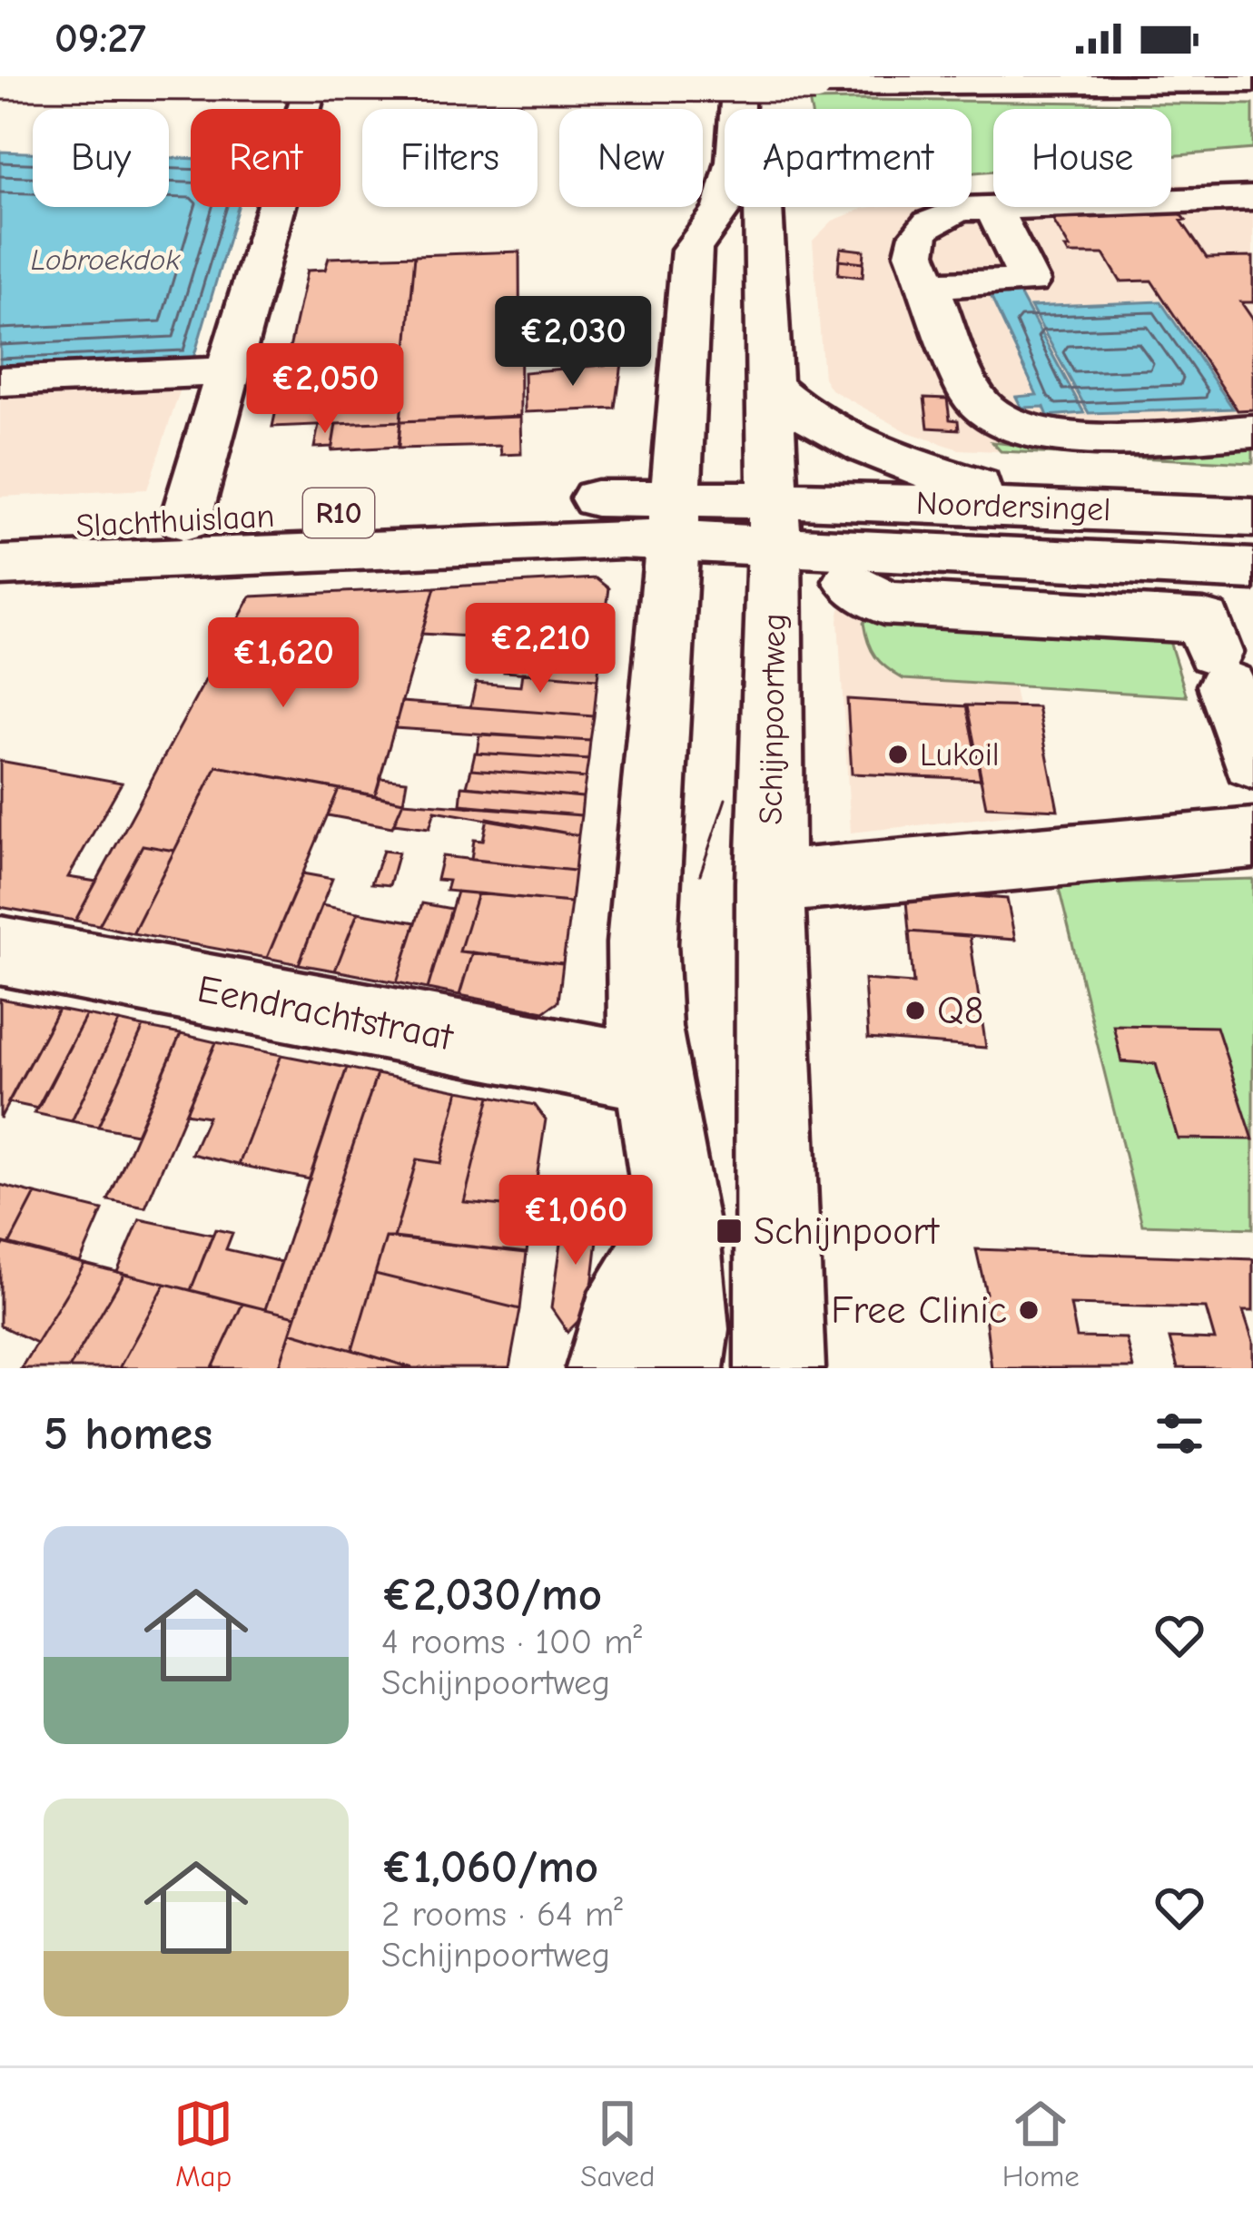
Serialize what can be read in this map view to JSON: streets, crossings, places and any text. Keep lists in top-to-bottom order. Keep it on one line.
{"streets":{"main road":["Noordersingel","R10","Slachthuislaan","Schijnpoortweg","Eendrachtstraat"]},"crossings":[["Noordersingel","R10"],["Noordersingel","Schijnpoortweg"],["R10","Slachthuislaan"],["R10","Schijnpoortweg"]],"water":["Lobroekdok"],"places":{"other":["Lukoil","Q8","Free Clinic"],"transit":["Schijnpoort"]},"page":{"status":"09:27","chip":["Buy","Rent","Filters","New","Apartment","House"],"price":["€2,030","€2,050","€2,210","€1,620","€1,060"],"heading":"5 homes","list":[{"name":"€2,030/mo","note":"4 rooms · 100 m² · Schijnpoortweg"},{"name":"€1,060/mo","note":"2 rooms · 64 m² · Schijnpoortweg"}],"tabs":["Map","Saved","Home"]}}
